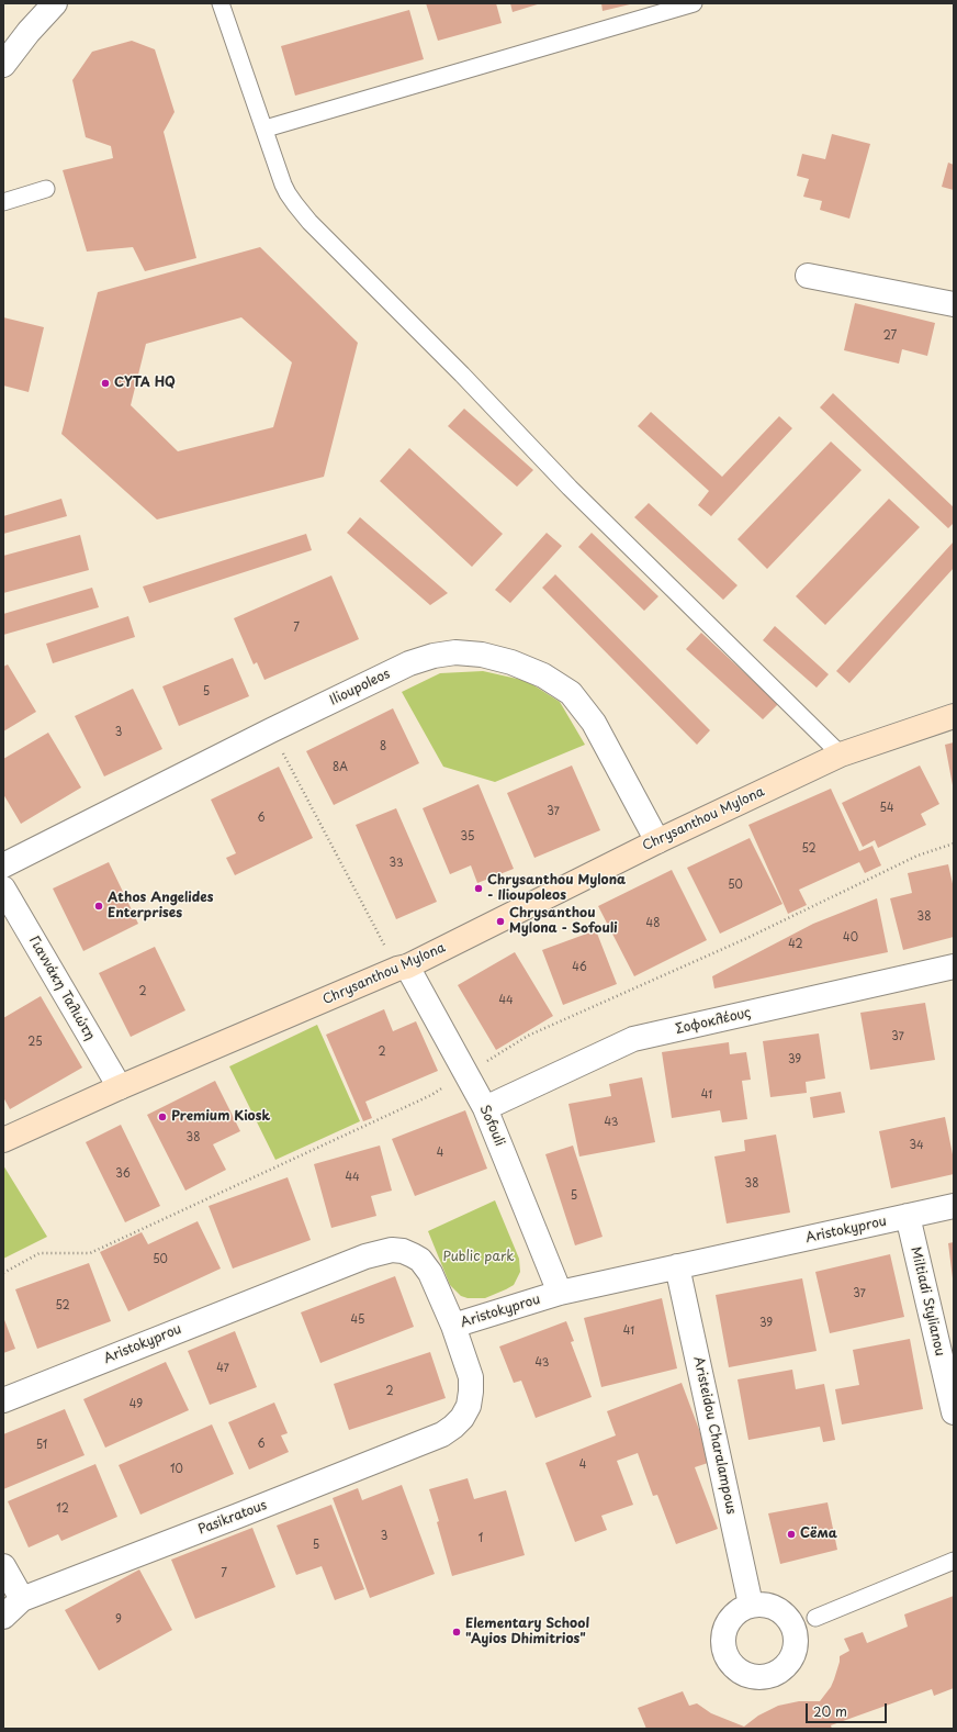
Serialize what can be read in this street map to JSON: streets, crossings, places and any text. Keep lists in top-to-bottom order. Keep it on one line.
{"streets":{"street":["Ilioupoleos","Chrysanthou Mylona","Γιαννάκη Ταλιώτη","Σοφοκλέους","Sofouli","Aristokyprou","Miltiadi Stylianou","Aristeidou Charalampous","Pasikratous"]},"crossings":[["Ilioupoleos","Chrysanthou Mylona"],["Chrysanthou Mylona","Γιαννάκη Ταλιώτη"],["Chrysanthou Mylona","Sofouli"],["Σοφοκλέους","Sofouli"],["Sofouli","Aristokyprou"],["Aristokyprou","Miltiadi Stylianou"],["Aristokyprou","Aristeidou Charalampous"],["Aristokyprou","Pasikratous"]],"parks":["Public park"],"places":["CYTA HQ","Chrysanthou Mylona - Ilioupoleos","Athos Angelides Enterprises","Chrysanthou Mylona - Sofouli","Premium Kiosk","Сёма","Elementary School \"Ayios Dhimitrios\""],"house_numbers":["27","7","5","3","8","8A","54","37","6","35","52","33","50","38","48","40","42","46","2","44","37","25","2","39","41","43","38","34","4","36","44","38","5","50","37","52","45","39","41","43","47","2","49","6","51","4","10","12","3","1","5","7","9"],"scale_bar":"20 m"}
